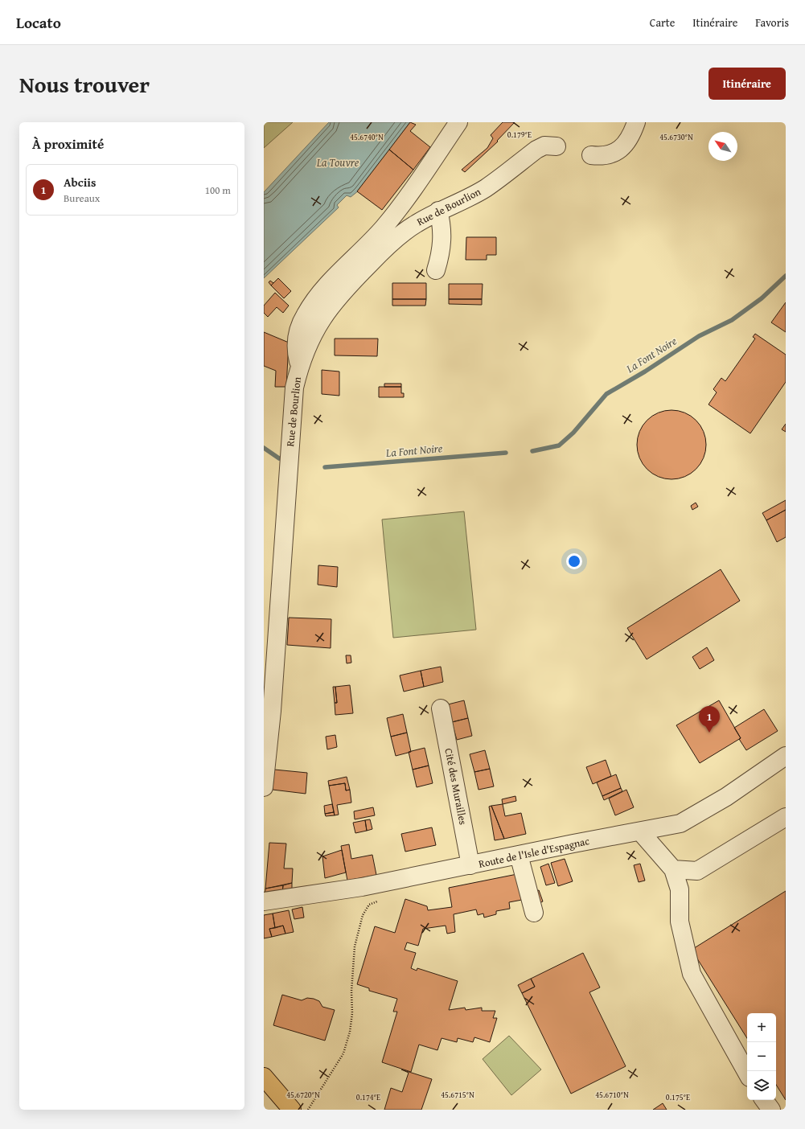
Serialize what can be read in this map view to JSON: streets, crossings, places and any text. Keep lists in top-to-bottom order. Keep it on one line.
{"streets":{"street":["Rue de Bourlion","Cité des Murailles","Route de l'Isle d'Espagnac"]},"crossings":[["Cité des Murailles","Route de l'Isle d'Espagnac"]],"water":["La Touvre","La Font Noire"],"north":"top left","page":{"header":"Locato","nav":["Carte","Itinéraire","Favoris"],"title":"Nous trouver","buttons":"Itinéraire","heading":"À proximité","list":[{"mark":"1","name":"Abciis","note":"Bureaux","value":"100 m"}],"pins":"1","map_buttons":["+","−"]},"coordinates":["0.179°E","45.6740°N","45.6730°N","45.6720°N","45.6715°N","45.6710°N","0.174°E","0.175°E"]}
